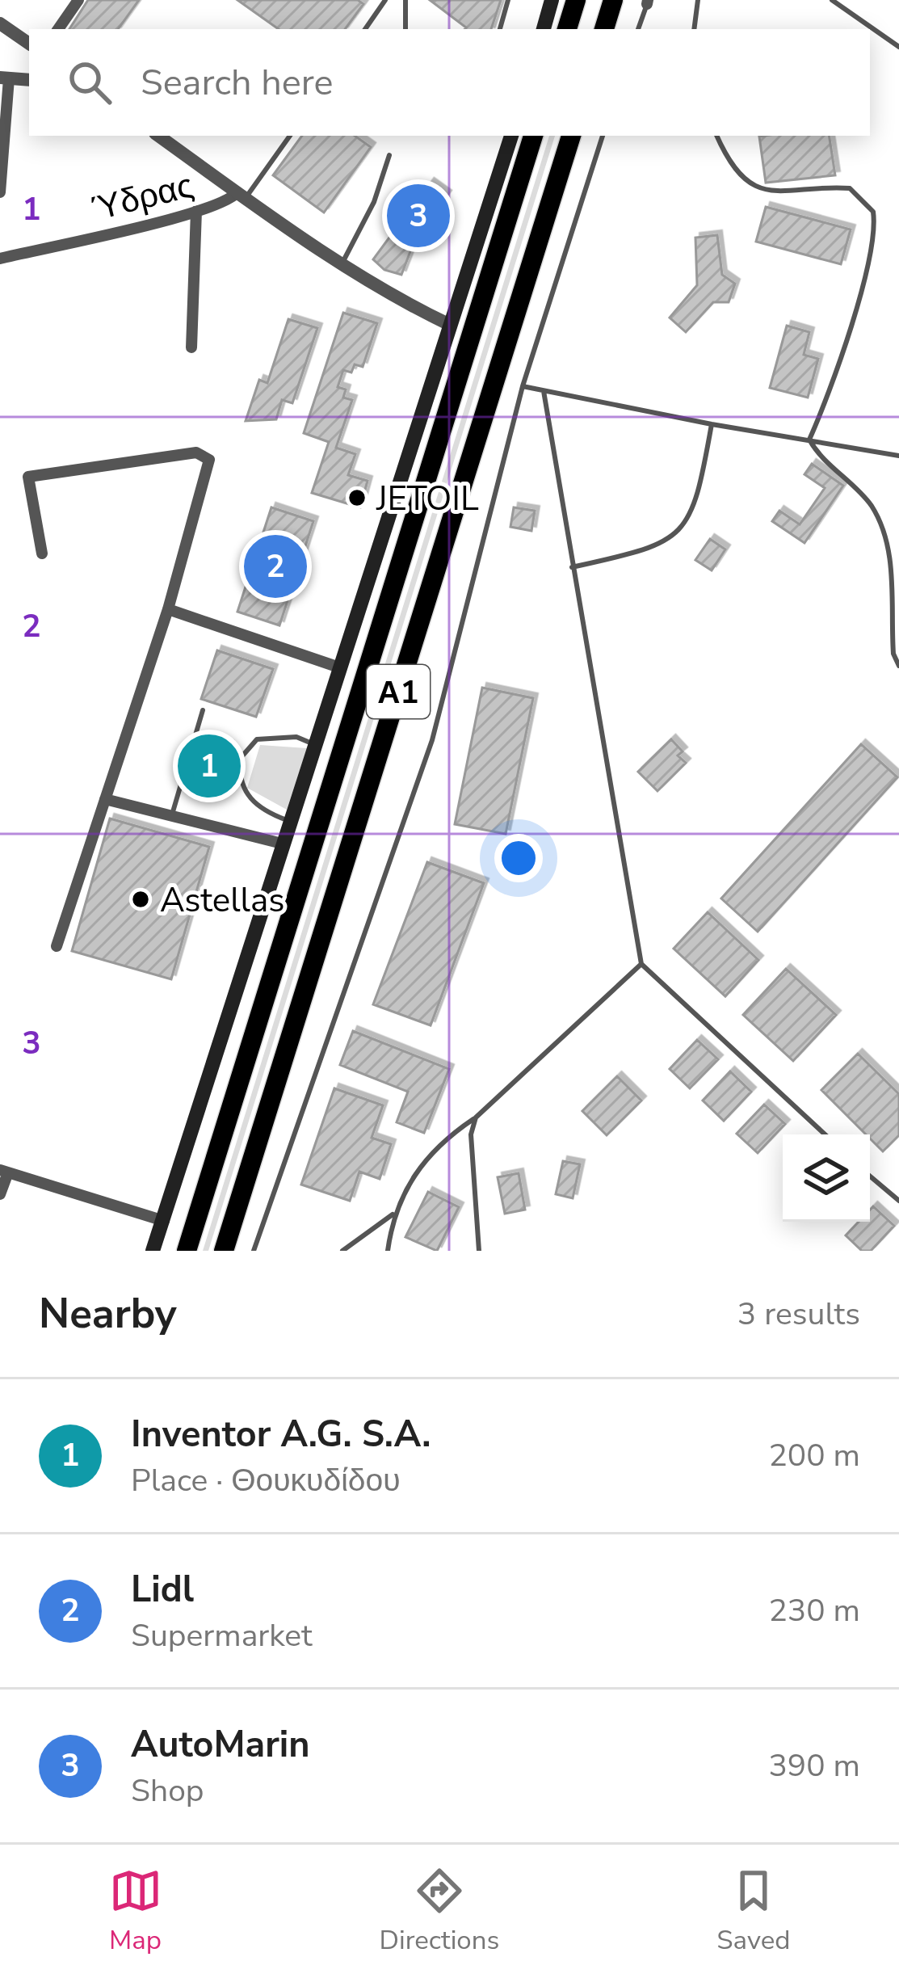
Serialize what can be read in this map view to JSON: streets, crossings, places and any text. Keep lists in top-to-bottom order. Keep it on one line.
{"streets":{"highway":["Α1"],"street":["Ύδρας"]},"places":["JETOIL","Astellas"],"page":{"search":"Search here","pins":["3","2","1"],"heading":["Nearby","3 results"],"list":[{"mark":"1","name":"Inventor A.G. S.A.","note":"Place · Θουκυδίδου","value":"200 m"},{"mark":"2","name":"Lidl","note":"Supermarket","value":"230 m"},{"mark":"3","name":"AutoMarin","note":"Shop","value":"390 m"}],"nav":["Map","Directions","Saved"]},"grid":{"rows":["1","2","3"]}}
